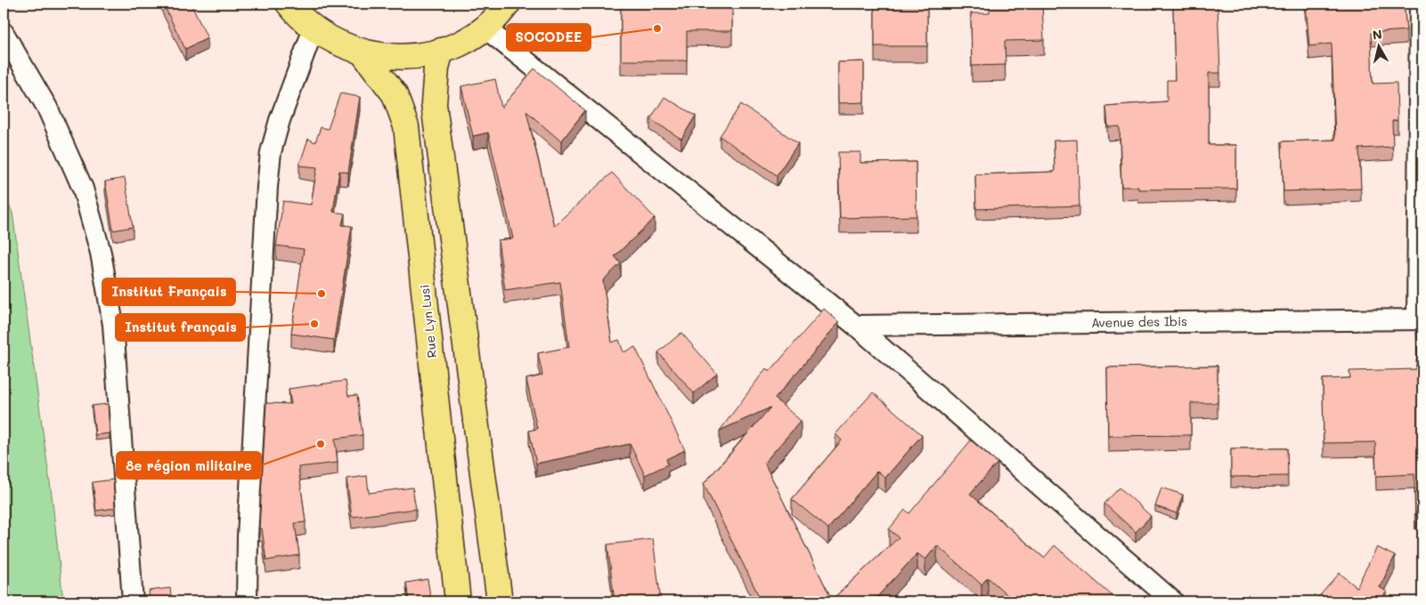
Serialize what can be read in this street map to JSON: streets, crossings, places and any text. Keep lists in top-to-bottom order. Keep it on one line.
{"streets":{"main road":["Rue Lyn Lusi"],"street":["Avenue des Ibis"]},"places":["SOCODEE","Institut Français","Institut français","8e région militaire"],"north":"top"}
